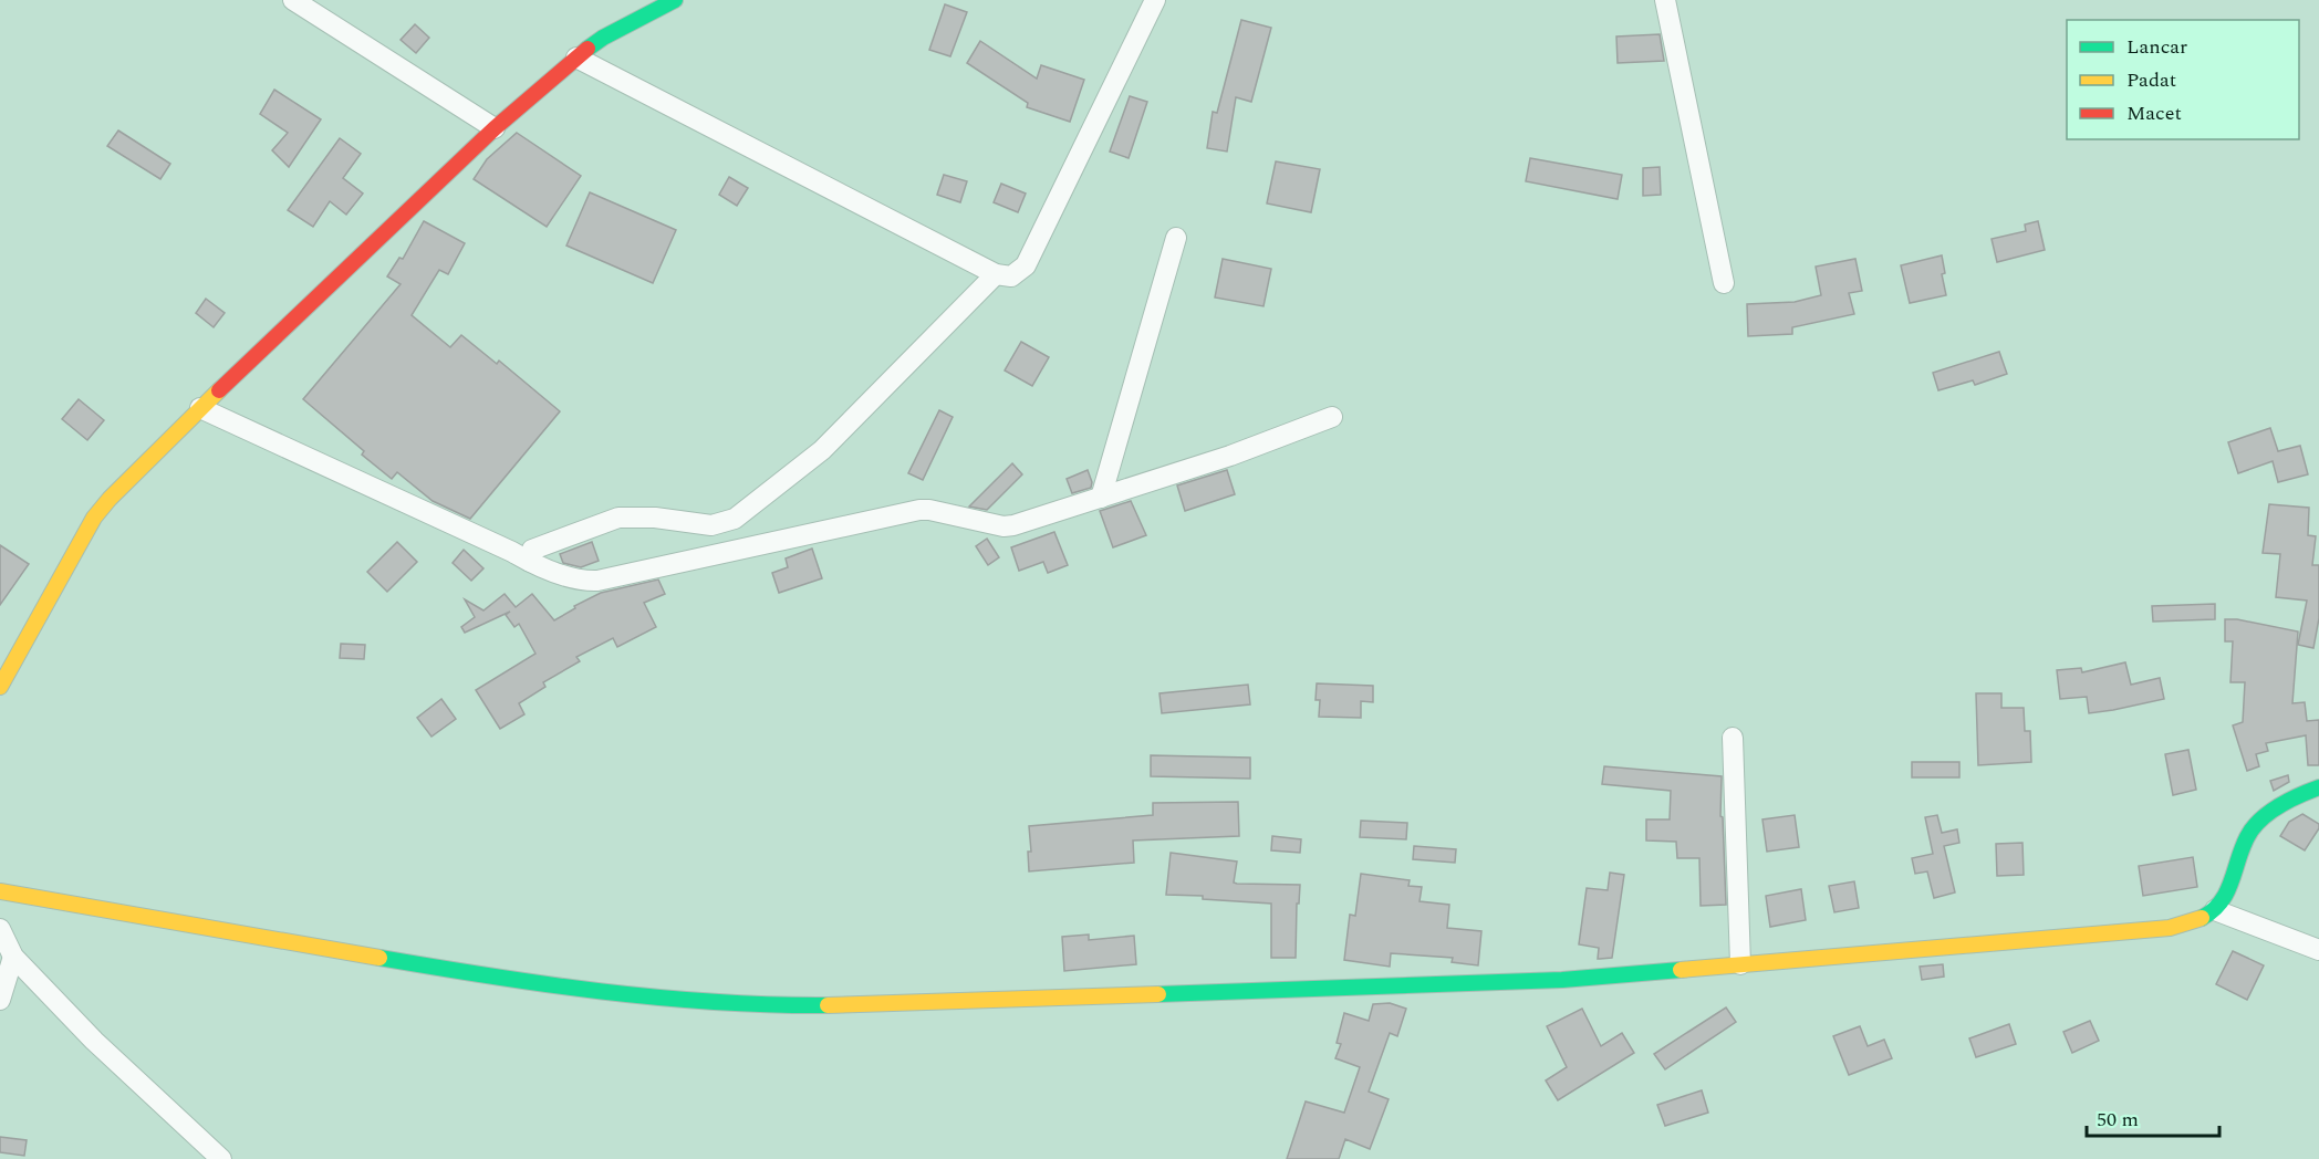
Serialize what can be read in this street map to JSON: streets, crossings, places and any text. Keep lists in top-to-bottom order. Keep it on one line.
{"legend":["Lancar","Padat","Macet"],"scale_bar":"50 m"}
